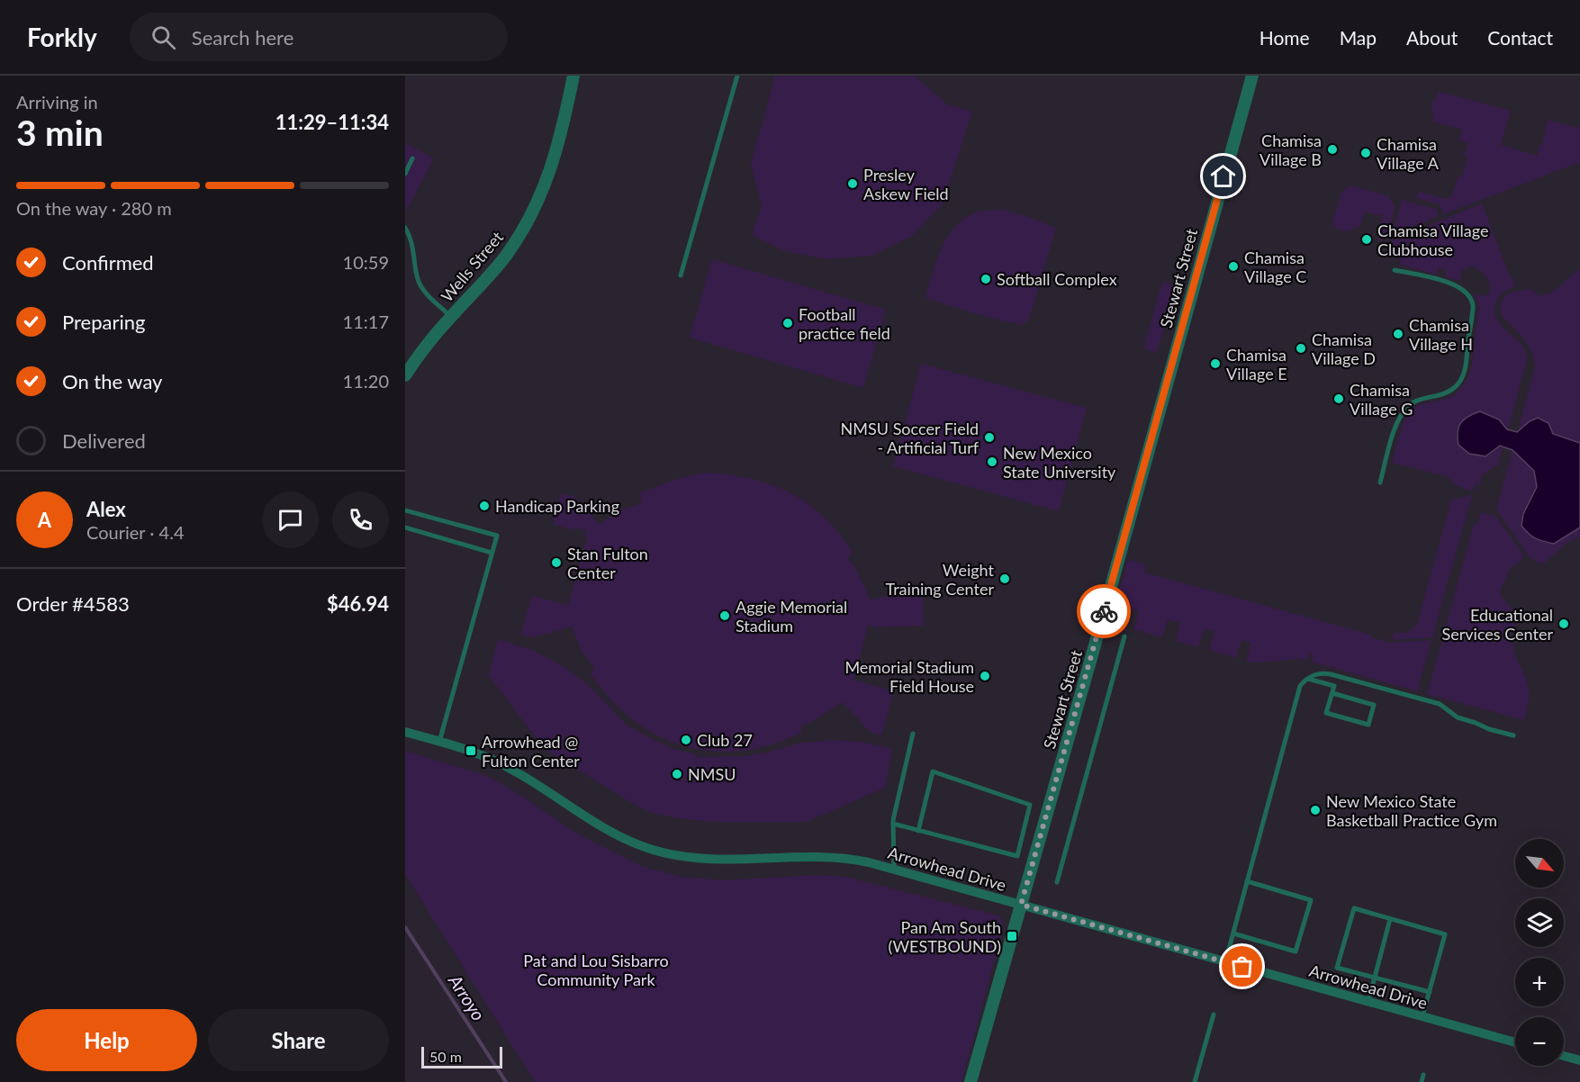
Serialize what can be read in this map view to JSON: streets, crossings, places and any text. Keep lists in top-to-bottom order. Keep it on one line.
{"streets":{"street":["Wells Street","Stewart Street","Arrowhead Drive"]},"crossings":[["Stewart Street","Arrowhead Drive"]],"water":["Arroyo"],"parks":["Pat and Lou Sisbarro Community Park"],"places":{"other":["Chamisa Village B","Chamisa Village A","Presley Askew Field","Chamisa Village Clubhouse","Chamisa Village C","Softball Complex","Football practice field","Chamisa Village H","Chamisa Village D","Chamisa Village E","Chamisa Village G","NMSU Soccer Field - Artificial Turf","New Mexico State University","Handicap Parking","Stan Fulton Center","Weight Training Center","Aggie Memorial Stadium","Educational Services Center","Memorial Stadium Field House","Club 27","NMSU","New Mexico State Basketball Practice Gym"],"transit":["Arrowhead @ Fulton Center","Pan Am South (WESTBOUND)"]},"scale_bar":"50 m","north":"bottom right","page":{"header":"Forkly","search":"Search here","nav":["Home","Map","About","Contact"],"heading":["3 min","Arriving in","11:29–11:34"],"panel":["Alex","Courier · 4.4","Order #4583","$46.94"],"bar":"On the way · 280 m","list":[["Confirmed","10:59"],["Preparing","11:17"],["On the way","11:20"],"Delivered"],"round":"A","map_buttons":["+","−"],"buttons":["Help","Share"],"scale":"50 m"}}
